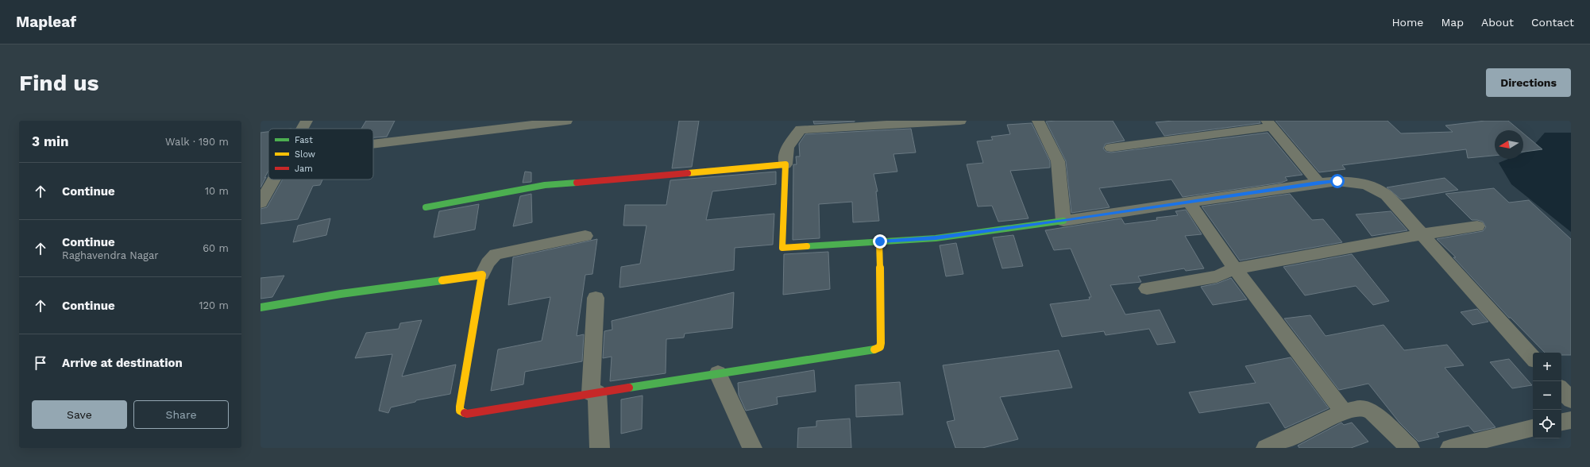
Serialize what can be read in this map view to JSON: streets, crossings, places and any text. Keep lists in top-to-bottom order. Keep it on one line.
{"legend":["Fast","Slow","Jam"],"north":"left","page":{"header":"Mapleaf","nav":["Home","Map","About","Contact"],"buttons":["Directions",["Save","Share"]],"title":"Find us","heading":["3 min","Walk · 190 m"],"list":[["Continue","10 m"],["Continue","Raghavendra Nagar","60 m"],["Continue","120 m"],"Arrive at destination"],"map_buttons":["+","−"]}}
